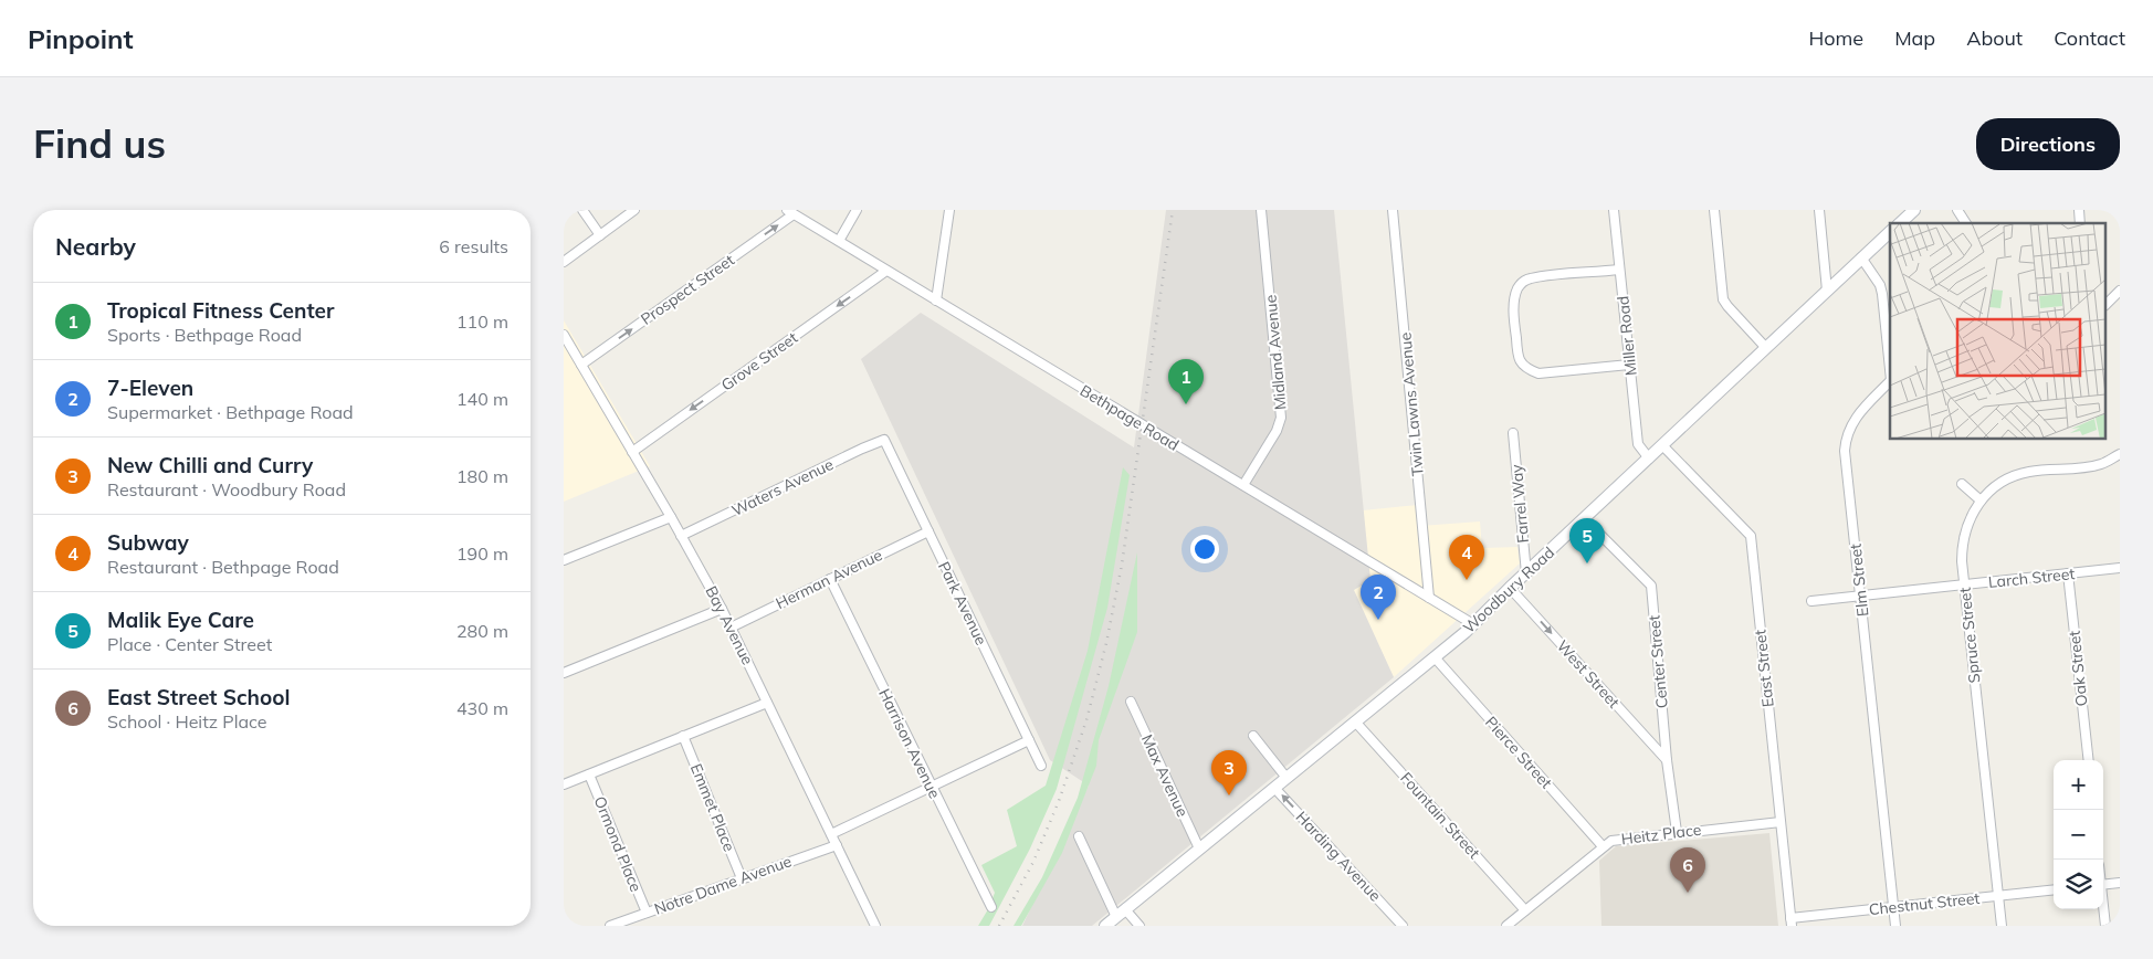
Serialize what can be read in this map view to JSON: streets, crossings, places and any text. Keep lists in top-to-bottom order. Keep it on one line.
{"streets":{"main road":["Woodbury Road"],"street":["Prospect Street","Miller Road","Midland Avenue","Grove Street","Twin Lawns Avenue","Bethpage Road","Waters Avenue","Farrel Way","Larch Street","Herman Avenue","Elm Street","Park Avenue","Bay Avenue","Spruce Street","Center Street","East Street","Oak Street","West Street","Harrison Avenue","Pierce Street","Max Avenue","Emmet Place","Fountain Street","Heitz Place","Ormond Place","Harding Avenue","Notre Dame Avenue","Chestnut Street"]},"crossings":[["Prospect Street","Bethpage Road"],["Prospect Street","Bay Avenue"],["Miller Road","Woodbury Road"],["Midland Avenue","Bethpage Road"],["Grove Street","Bethpage Road"],["Grove Street","Bay Avenue"],["Twin Lawns Avenue","Bethpage Road"],["Bethpage Road","Woodbury Road"],["Waters Avenue","Park Avenue"],["Waters Avenue","Bay Avenue"],["Farrel Way","Woodbury Road"],["Larch Street","Elm Street"],["Larch Street","Spruce Street"],["Larch Street","Oak Street"],["Herman Avenue","Park Avenue"],["Herman Avenue","Bay Avenue"],["Herman Avenue","Harrison Avenue"],["Elm Street","Woodbury Road"],["Elm Street","Chestnut Street"],["Woodbury Road","Center Street"],["Woodbury Road","East Street"],["Woodbury Road","West Street"],["Woodbury Road","Pierce Street"],["Woodbury Road","Max Avenue"],["Woodbury Road","Fountain Street"],["Woodbury Road","Harding Avenue"],["Bay Avenue","Notre Dame Avenue"],["Spruce Street","Chestnut Street"],["Center Street","West Street"],["Center Street","Heitz Place"],["East Street","Heitz Place"],["East Street","Chestnut Street"],["Pierce Street","Heitz Place"],["Emmet Place","Notre Dame Avenue"],["Fountain Street","Heitz Place"],["Ormond Place","Notre Dame Avenue"]],"one_way":["Prospect Street","Grove Street","West Street","Harding Avenue"],"page":{"header":"Pinpoint","nav":["Home","Map","About","Contact"],"buttons":"Directions","title":"Find us","heading":["Nearby","6 results"],"list":[{"mark":"1","name":"Tropical Fitness Center","note":"Sports · Bethpage Road","value":"110 m"},{"mark":"2","name":"7-Eleven","note":"Supermarket · Bethpage Road","value":"140 m"},{"mark":"3","name":"New Chilli and Curry","note":"Restaurant · Woodbury Road","value":"180 m"},{"mark":"4","name":"Subway","note":"Restaurant · Bethpage Road","value":"190 m"},{"mark":"5","name":"Malik Eye Care","note":"Place · Center Street","value":"280 m"},{"mark":"6","name":"East Street School","note":"School · Heitz Place","value":"430 m"}],"pins":["1","5","4","2","3","6"],"map_buttons":["+","−"]}}
